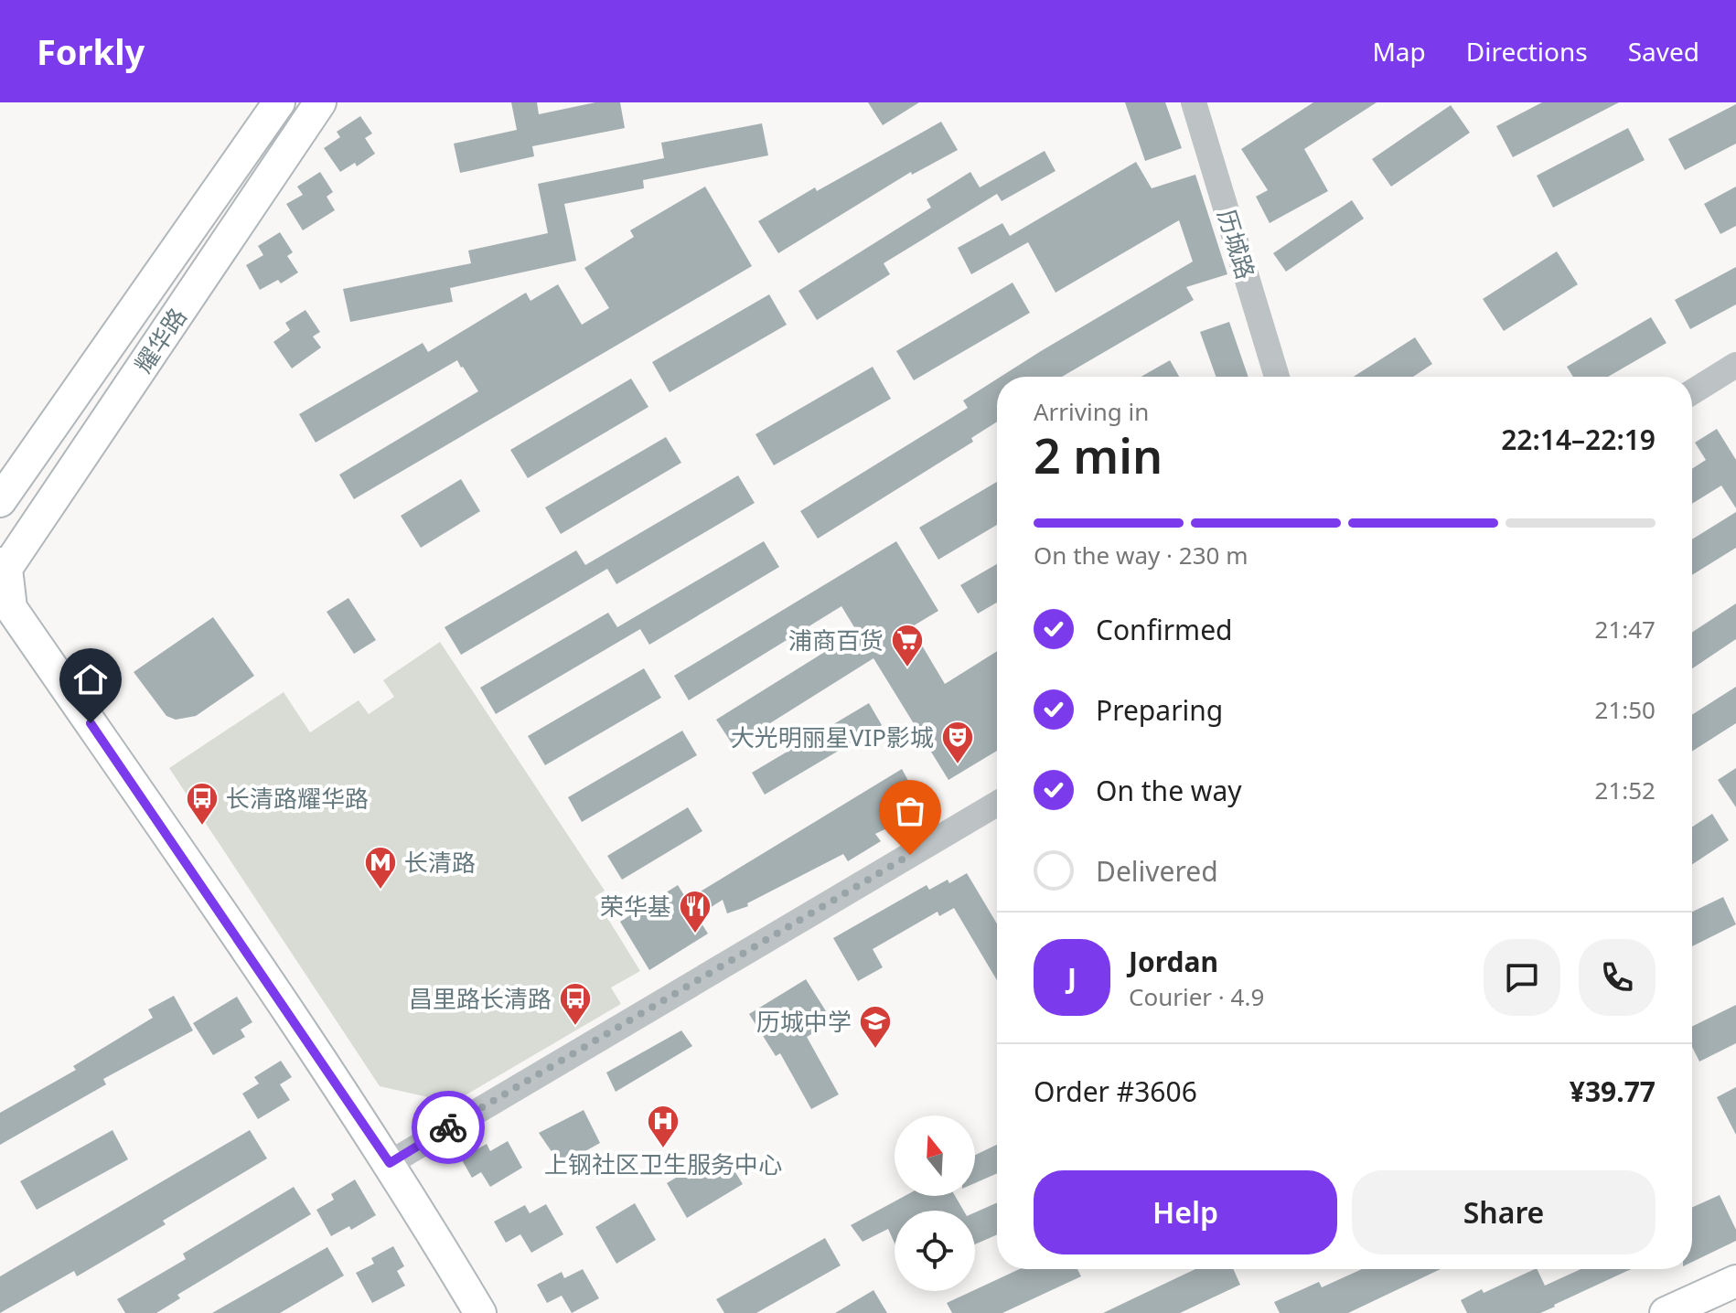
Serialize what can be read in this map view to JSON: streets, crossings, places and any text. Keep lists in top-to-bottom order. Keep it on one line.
{"streets":{"main road":["耀华路"],"street":["历城路"]},"places":{"supermarket":["浦商百货"],"theatre":["大光明丽星VIP影城"],"bus stop":["长清路耀华路","昌里路长清路"],"metro station":["长清路"],"restaurant":["荣华基"],"school or university":["历城中学"],"hospital":["上钢社区卫生服务中心"]},"north":"top","page":{"header":"Forkly","nav":["Map","Directions","Saved"],"heading":["2 min","Arriving in","22:14–22:19"],"panel":["Jordan","Courier · 4.9","Order #3606","¥39.77"],"bar":"On the way · 230 m","list":[["Confirmed","21:47"],["Preparing","21:50"],["On the way","21:52"],"Delivered"],"round":"J","buttons":["Help","Share"]}}
